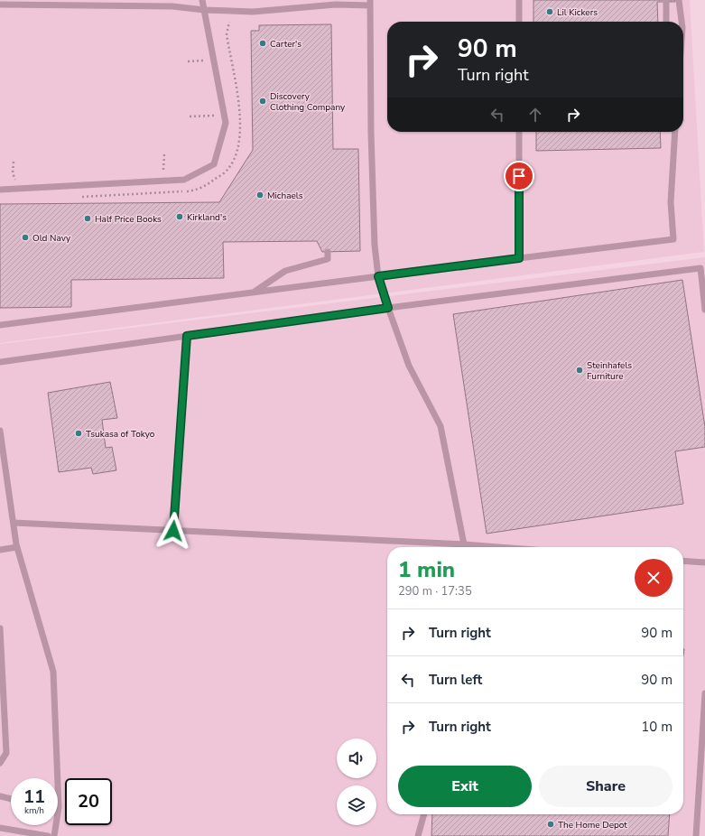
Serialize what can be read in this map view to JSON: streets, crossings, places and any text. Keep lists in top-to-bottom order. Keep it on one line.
{"places":["Lil Kickers","Carter's","Discovery Clothing Company","Michaels","Kirkland's","Half Price Books","Old Navy","Steinhafels Furniture","Tsukasa of Tokyo","The Home Depot"],"page":{"turn":["90 m","Turn right"],"heading":["1 min","290 m · 17:35"],"list":[{"name":"Turn right","value":"90 m"},{"name":"Turn left","value":"90 m"},{"name":"Turn right","value":"10 m"}],"buttons":["Exit","Share"],"speed":"11 km/h","limit":"20"}}
